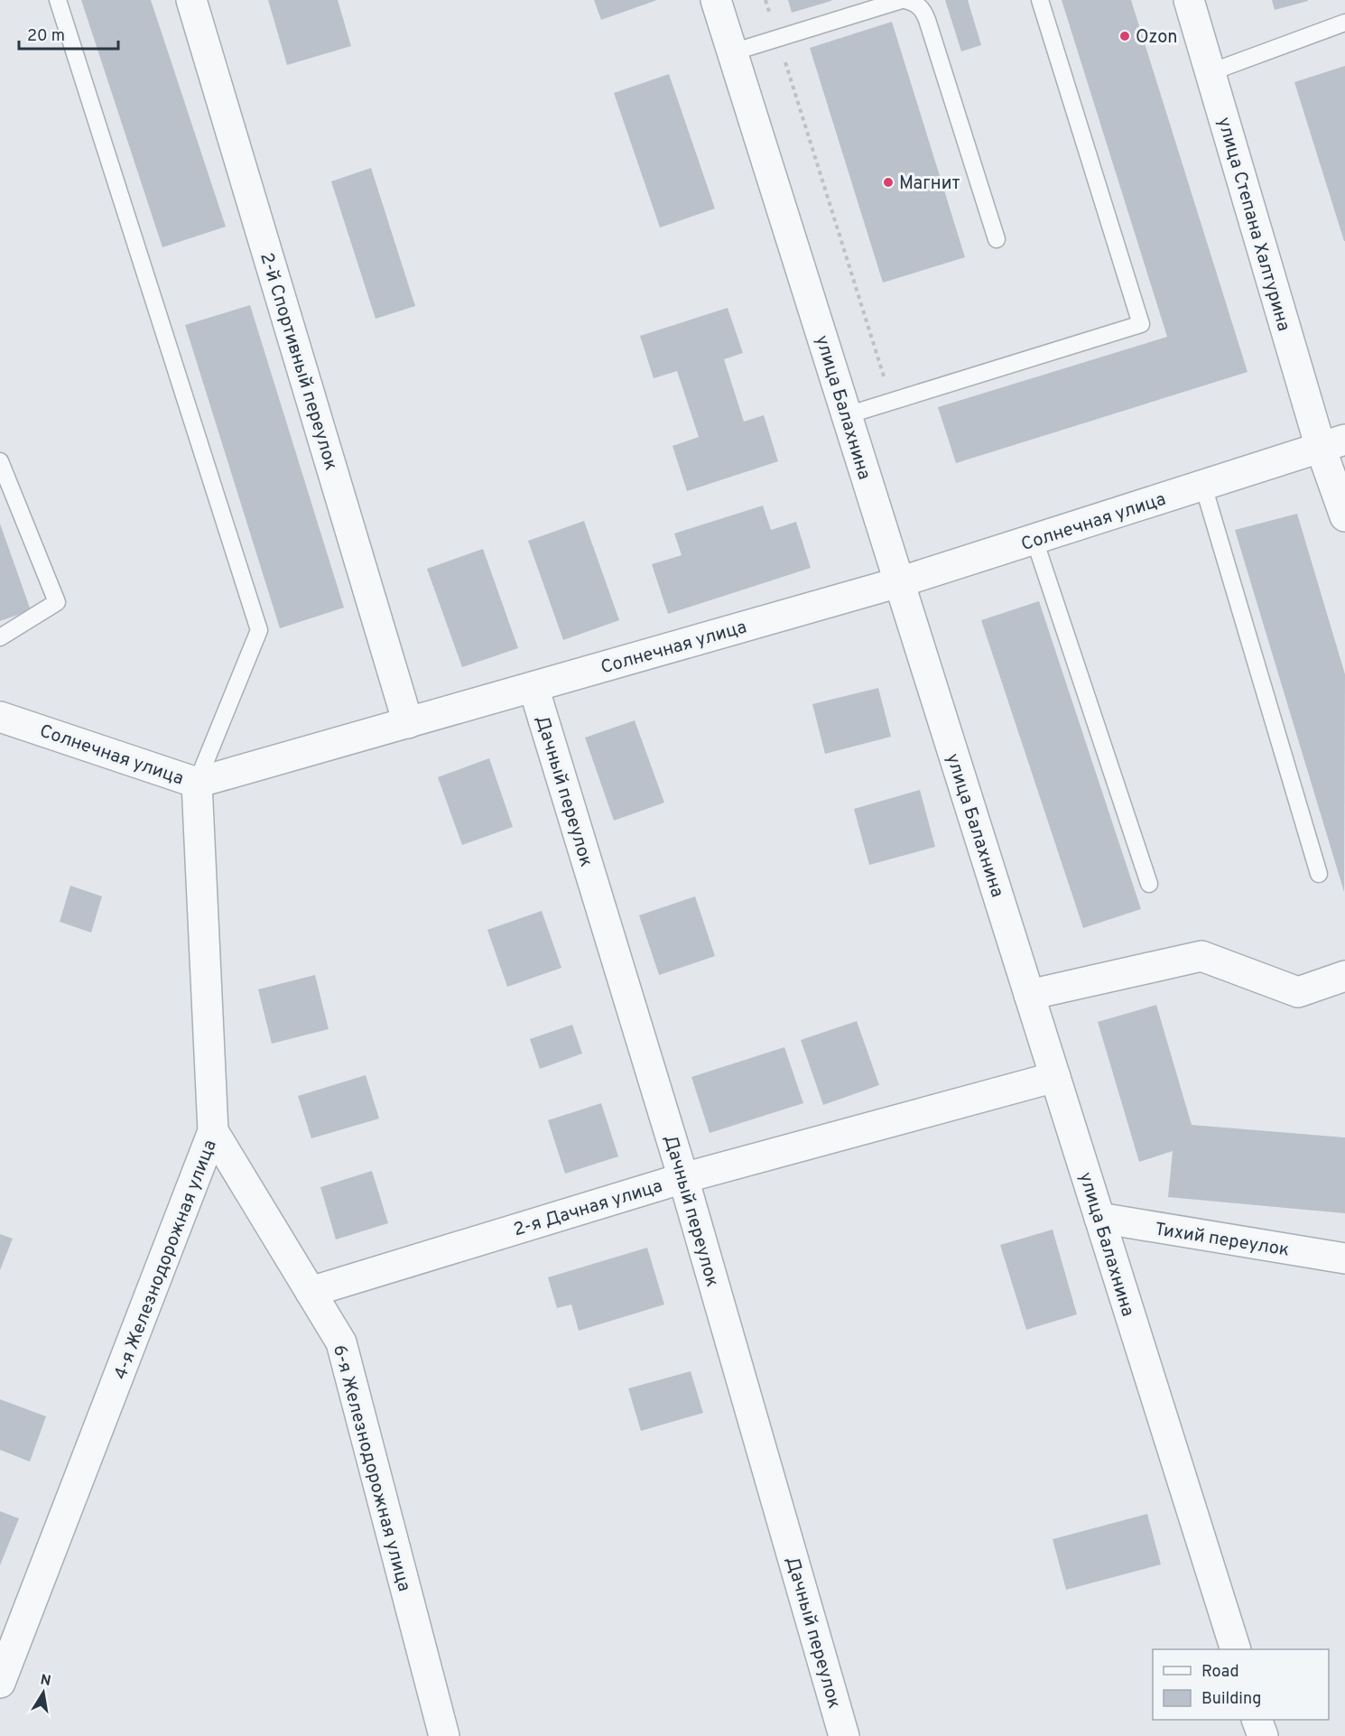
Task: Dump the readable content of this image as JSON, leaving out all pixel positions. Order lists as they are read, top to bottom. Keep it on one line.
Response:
{"streets":{"street":["улица Степана Халтурина","2-й Спортивный переулок","улица Балахнина","Солнечная улица","Дачный переулок","2-я Дачная улица","Тихий переулок","4-я Железнодорожная улица","6-я Железнодорожная улица"]},"crossings":[["улица Степана Халтурина","Солнечная улица"],["2-й Спортивный переулок","Солнечная улица"],["улица Балахнина","Солнечная улица"],["улица Балахнина","2-я Дачная улица"],["улица Балахнина","Тихий переулок"],["Солнечная улица","Дачный переулок"],["Солнечная улица","4-я Железнодорожная улица"],["Дачный переулок","2-я Дачная улица"],["2-я Дачная улица","6-я Железнодорожная улица"],["4-я Железнодорожная улица","6-я Железнодорожная улица"]],"places":["Ozon","Магнит"],"legend":["Road","Building"],"scale_bar":"20 m","north":"top"}
